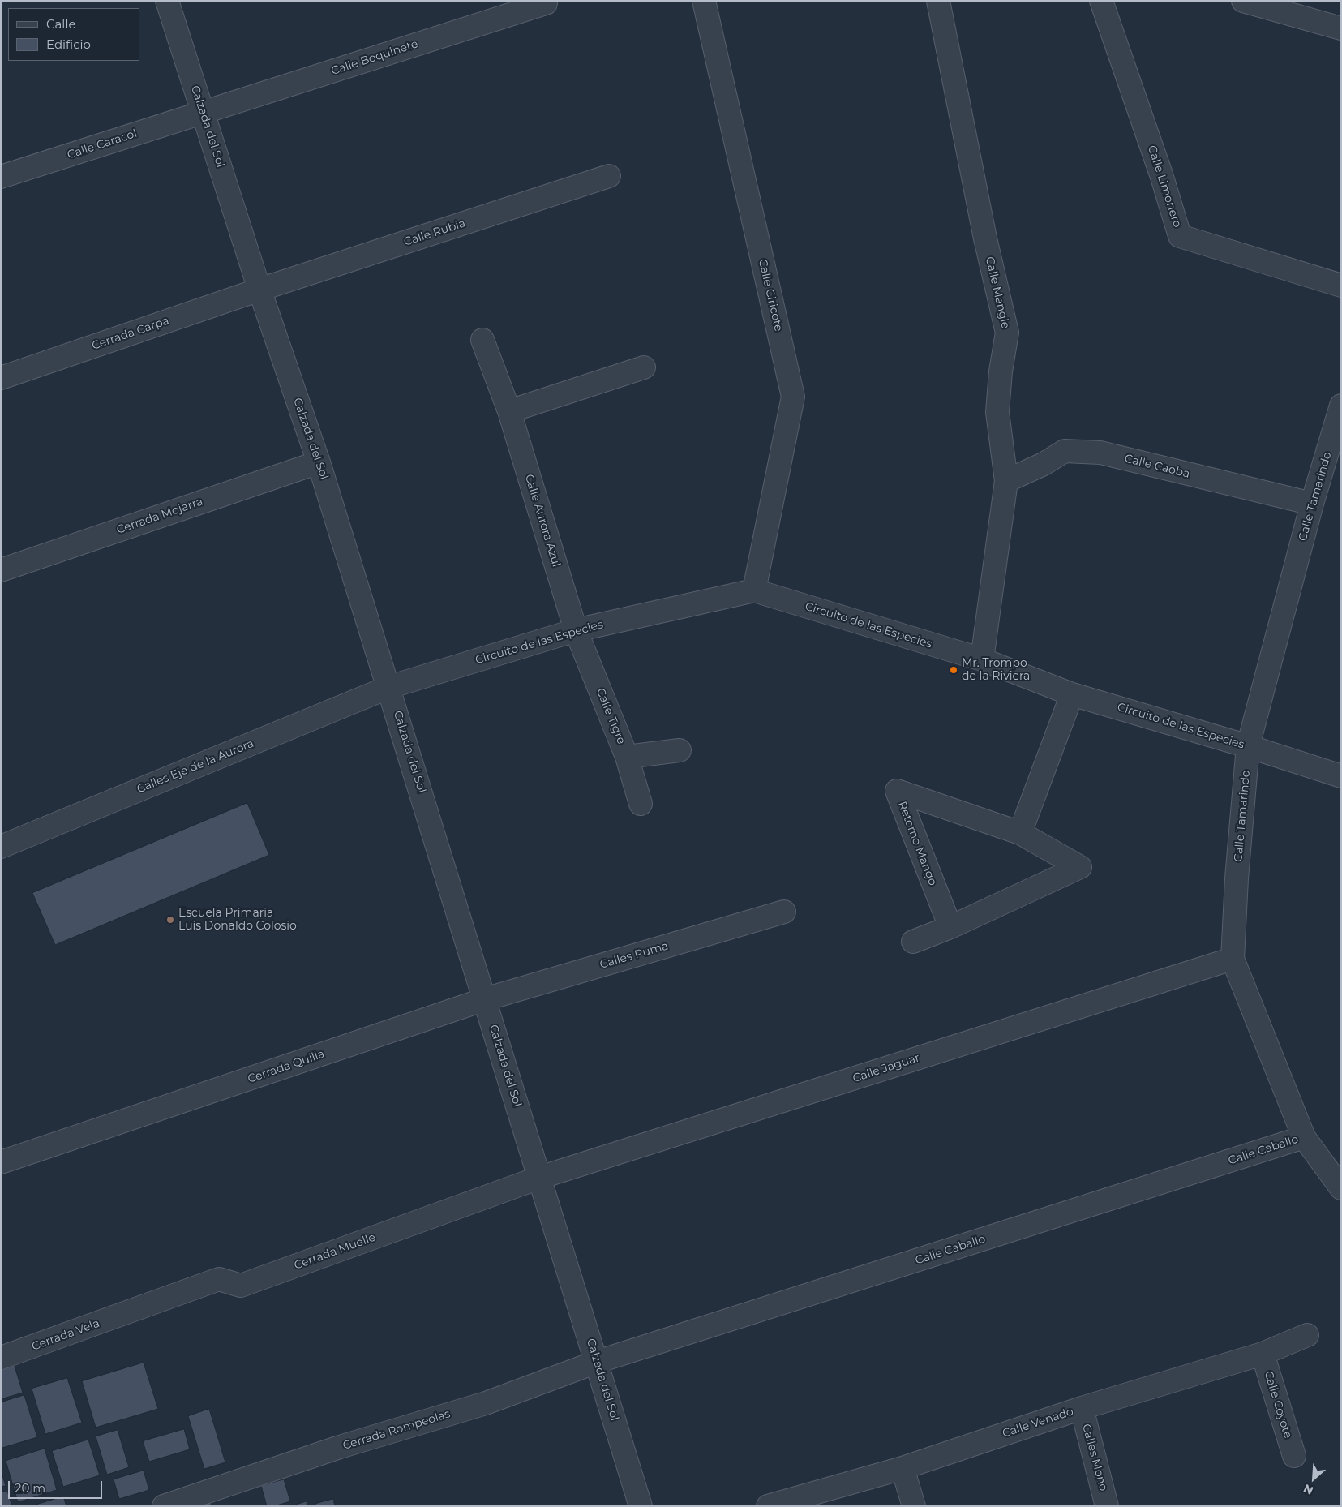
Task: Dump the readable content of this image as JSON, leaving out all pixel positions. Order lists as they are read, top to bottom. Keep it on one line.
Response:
{"streets":{"street":["Calle Boquinete","Calzada del Sol","Calle Caracol","Calle Limonero","Calle Rubia","Calle Mangle","Calle Ciricote","Cerrada Carpa","Calle Caoba","Calle Tamarindo","Cerrada Mojarra","Calle Aurora Azul","Circuito de las Especies","Calle Tigre","Calles Eje de la Aurora","Retorno Mango","Calles Puma","Cerrada Quilla","Calle Jaguar","Calle Caballo","Cerrada Muelle","Cerrada Vela","Calle Coyote","Calle Venado","Cerrada Rompeolas","Calles Mono"]},"crossings":[["Calle Boquinete","Calzada del Sol"],["Calle Boquinete","Calle Caracol"],["Calzada del Sol","Calle Caracol"],["Calzada del Sol","Calle Rubia"],["Calzada del Sol","Cerrada Carpa"],["Calzada del Sol","Cerrada Mojarra"],["Calzada del Sol","Circuito de las Especies"],["Calzada del Sol","Calles Eje de la Aurora"],["Calzada del Sol","Calles Puma"],["Calzada del Sol","Cerrada Quilla"],["Calzada del Sol","Calle Jaguar"],["Calzada del Sol","Calle Caballo"],["Calzada del Sol","Cerrada Muelle"],["Calzada del Sol","Cerrada Rompeolas"],["Calle Rubia","Cerrada Carpa"],["Calle Mangle","Calle Caoba"],["Calle Mangle","Circuito de las Especies"],["Calle Ciricote","Circuito de las Especies"],["Calle Caoba","Calle Tamarindo"],["Calle Tamarindo","Circuito de las Especies"],["Calle Tamarindo","Calle Jaguar"],["Calle Tamarindo","Calle Caballo"],["Calle Aurora Azul","Circuito de las Especies"],["Calle Aurora Azul","Calle Tigre"],["Circuito de las Especies","Calle Tigre"],["Circuito de las Especies","Calles Eje de la Aurora"],["Calles Puma","Cerrada Quilla"],["Calle Jaguar","Cerrada Muelle"],["Calle Caballo","Cerrada Rompeolas"],["Cerrada Muelle","Cerrada Vela"],["Calle Coyote","Calle Venado"],["Calle Venado","Calles Mono"]],"places":["Mr. Trompo de la Riviera","Escuela Primaria Luis Donaldo Colosio"],"legend":["Calle","Edificio"],"scale_bar":"20 m","north":"bottom left"}
